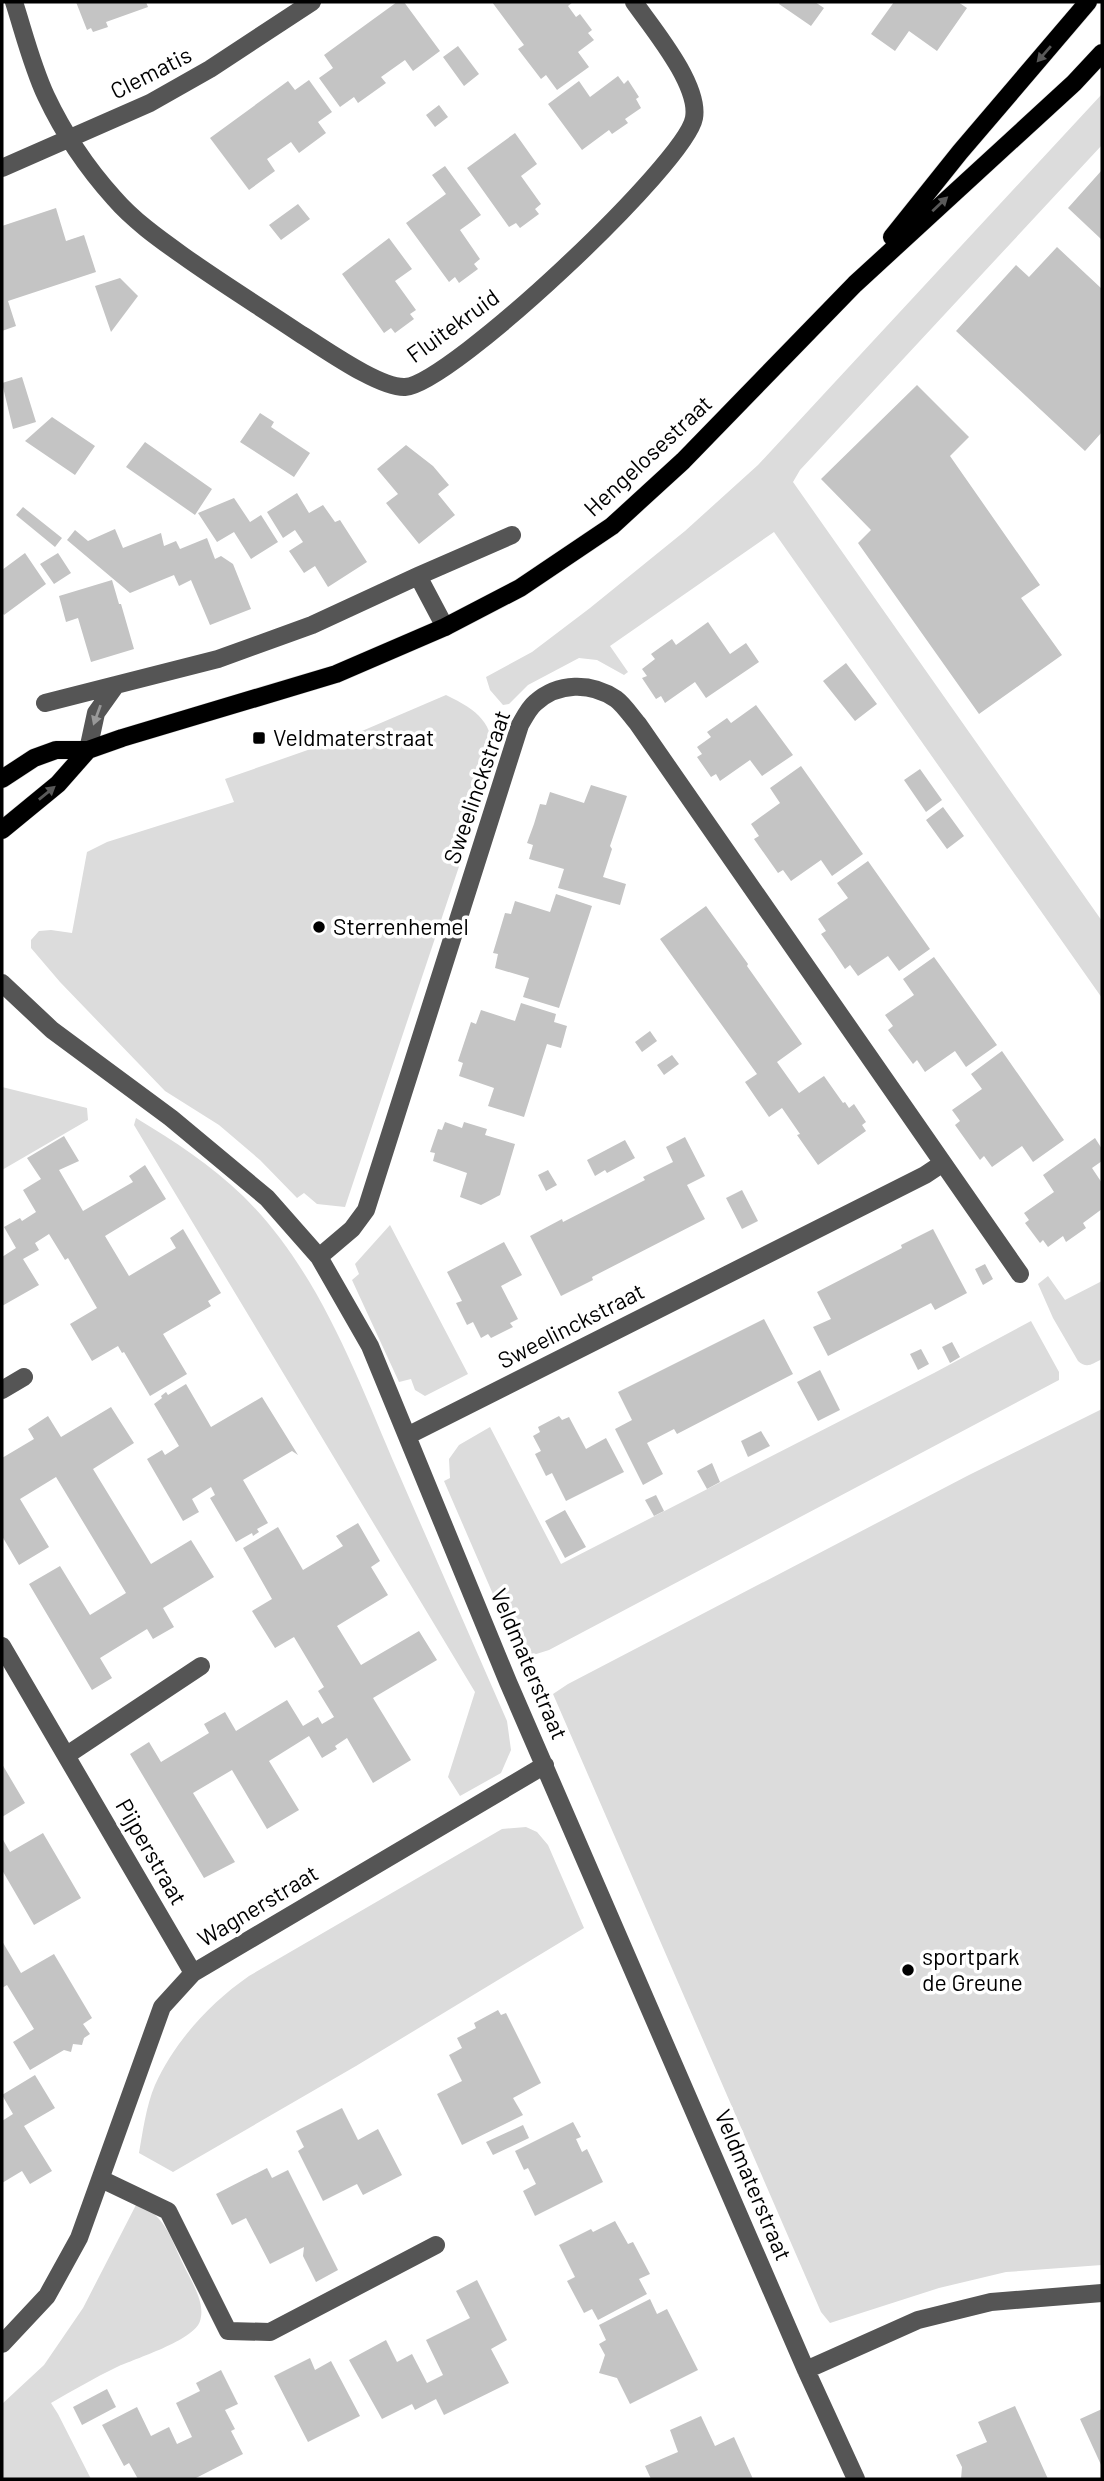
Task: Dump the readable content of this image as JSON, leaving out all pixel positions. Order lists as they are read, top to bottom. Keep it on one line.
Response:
{"streets":{"main road":["Hengelosestraat"],"street":["Clematis","Fluitekruid","Sweelinckstraat","Veldmaterstraat","Pijperstraat","Wagnerstraat"]},"crossings":[["Clematis","Fluitekruid"],["Sweelinckstraat","Veldmaterstraat"],["Veldmaterstraat","Wagnerstraat"],["Pijperstraat","Wagnerstraat"]],"places":{"transit":["Veldmaterstraat"],"other":["Sterrenhemel","sportpark de Greune"]}}
